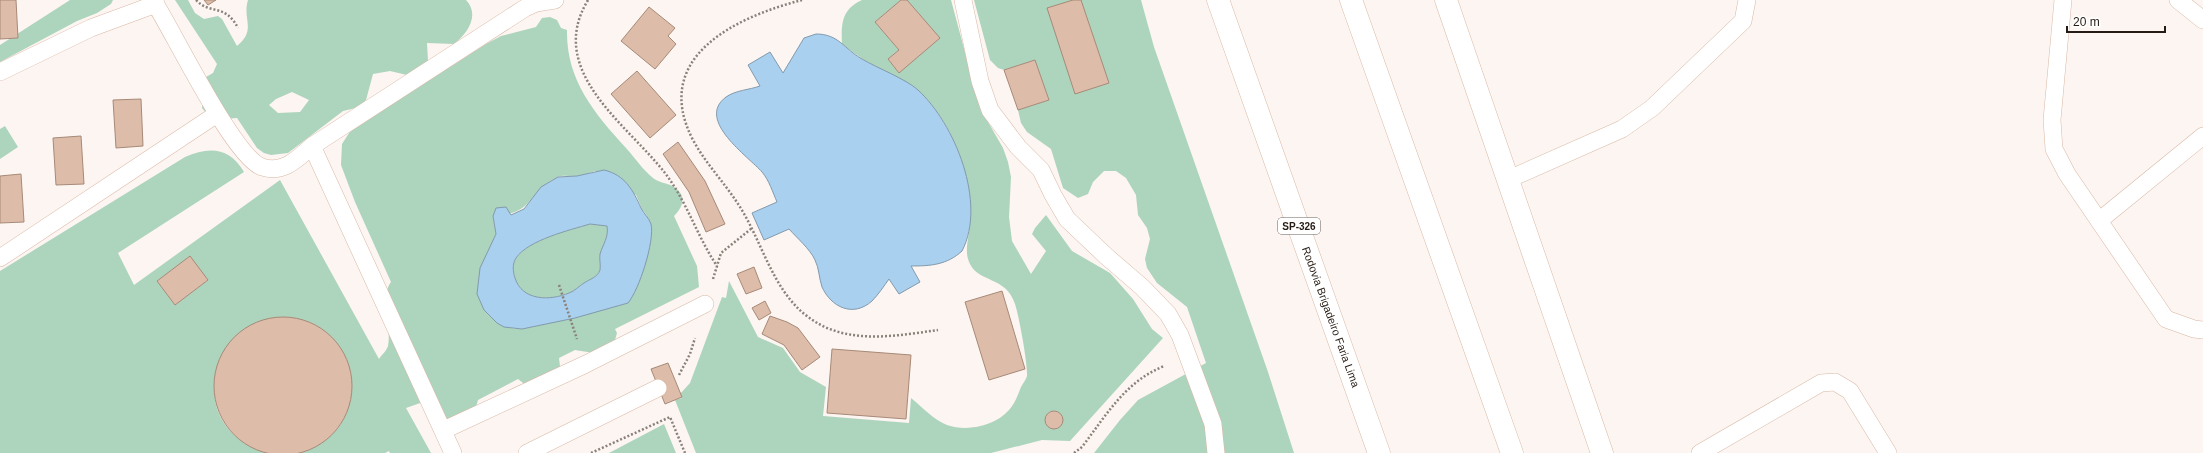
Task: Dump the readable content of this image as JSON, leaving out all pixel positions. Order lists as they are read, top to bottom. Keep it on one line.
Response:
{"streets":{"main road":["SP-326","Rodovia Brigadeiro Faria Lima"]},"scale_bar":"20 m"}
